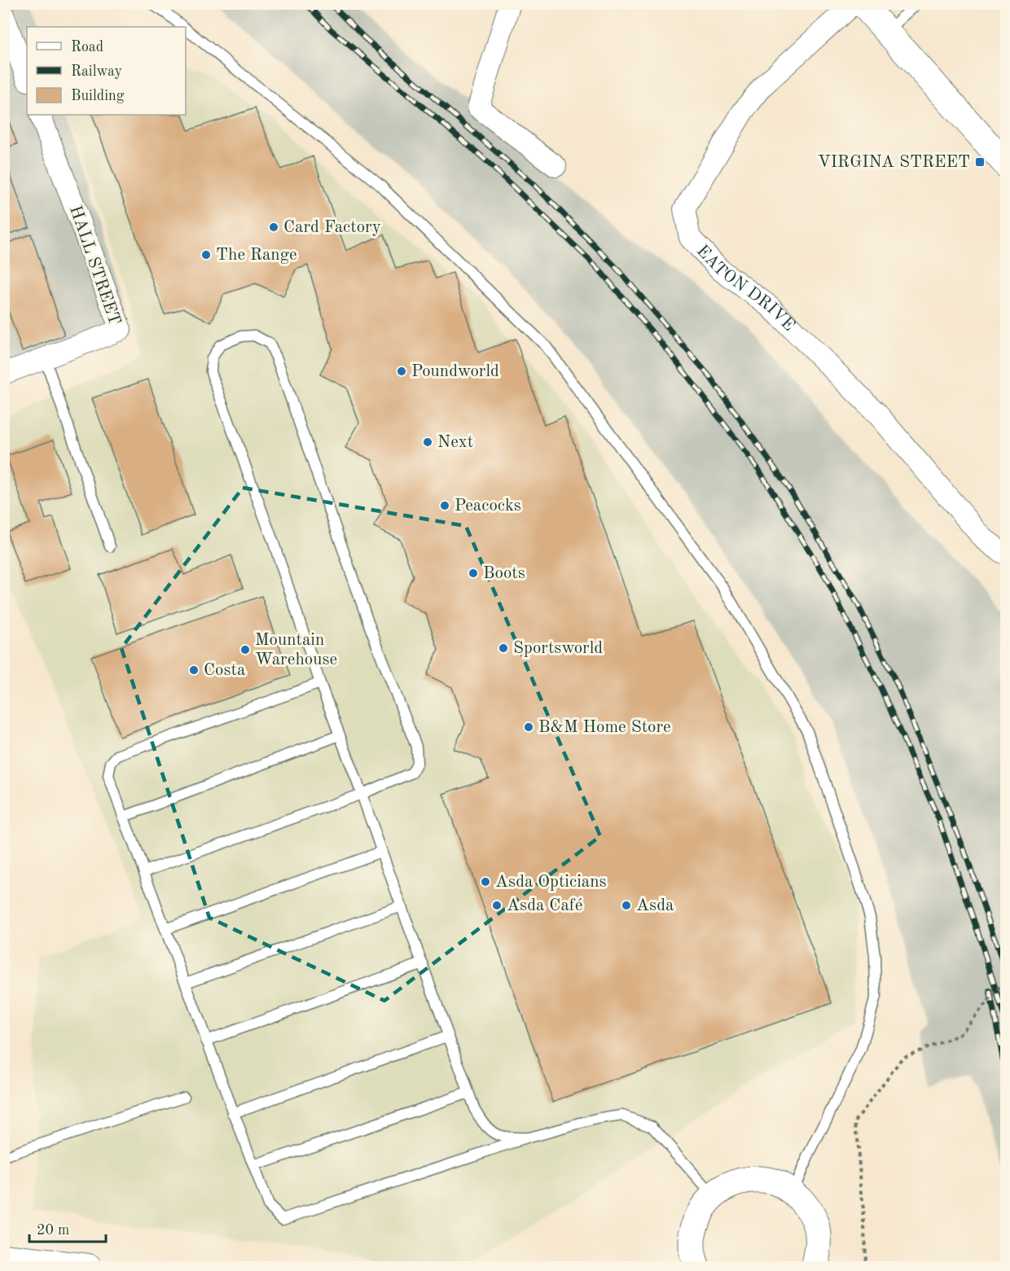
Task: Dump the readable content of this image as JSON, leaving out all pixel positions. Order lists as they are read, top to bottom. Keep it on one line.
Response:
{"streets":{"street":["HALL STREET","EATON DRIVE"]},"places":{"transit":["VIRGINA STREET"],"other":["Card Factory","The Range","Poundworld","Next","Peacocks","Boots","Sportsworld","Mountain Warehouse","Costa","B&M Home Store","Asda Opticians","Asda Café","Asda"]},"legend":["Road","Railway","Building"],"scale_bar":"20 m"}
